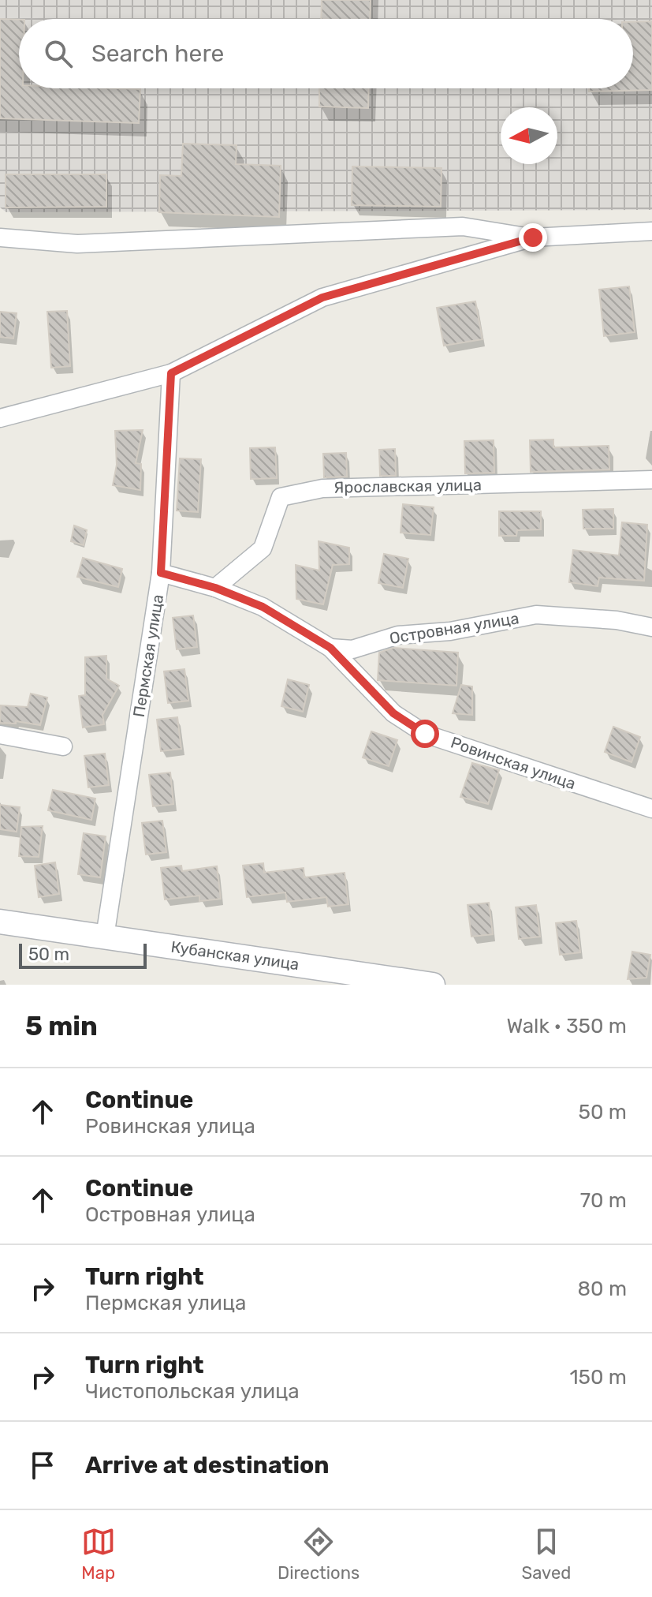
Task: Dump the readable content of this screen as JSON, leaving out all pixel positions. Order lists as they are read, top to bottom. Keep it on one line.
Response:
{"streets":{"street":["Ярославская улица","Островная улица","Пермская улица","Ровинская улица","Кубанская улица"]},"crossings":[["Островная улица","Ровинская улица"],["Пермская улица","Кубанская улица"]],"scale_bar":"50 m","north":"left","page":{"search":"Search here","scale":"50 m","heading":["5 min","Walk · 350 m"],"list":[["Continue","Ровинская улица","50 m"],["Continue","Островная улица","70 m"],["Turn right","Пермская улица","80 m"],["Turn right","Чистопольская улица","150 m"],"Arrive at destination"],"nav":["Map","Directions","Saved"]}}
